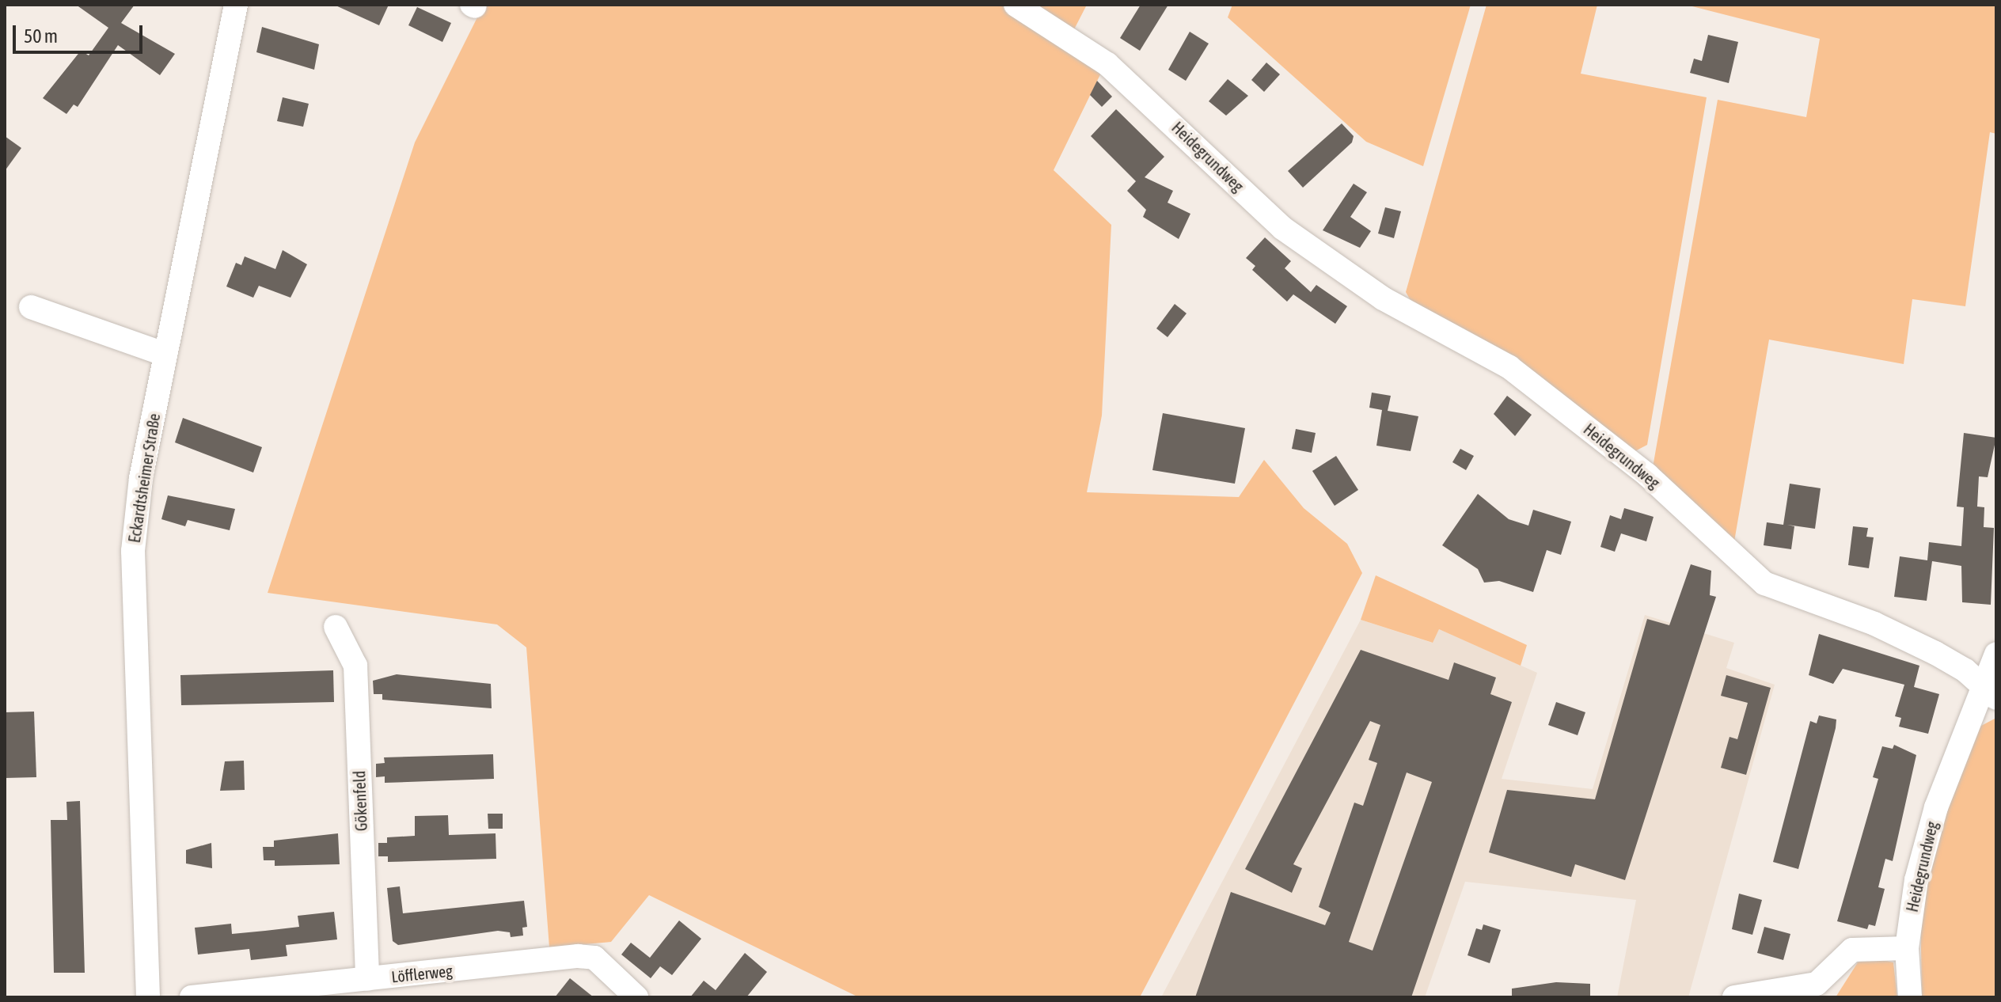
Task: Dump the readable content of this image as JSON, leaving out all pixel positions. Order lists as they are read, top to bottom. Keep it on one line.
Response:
{"streets":{"street":["Heidegrundweg","Eckardtsheimer Straße","Gökenfeld","Löfflerweg"]},"crossings":[["Gökenfeld","Löfflerweg"]],"scale_bar":"50 m"}
